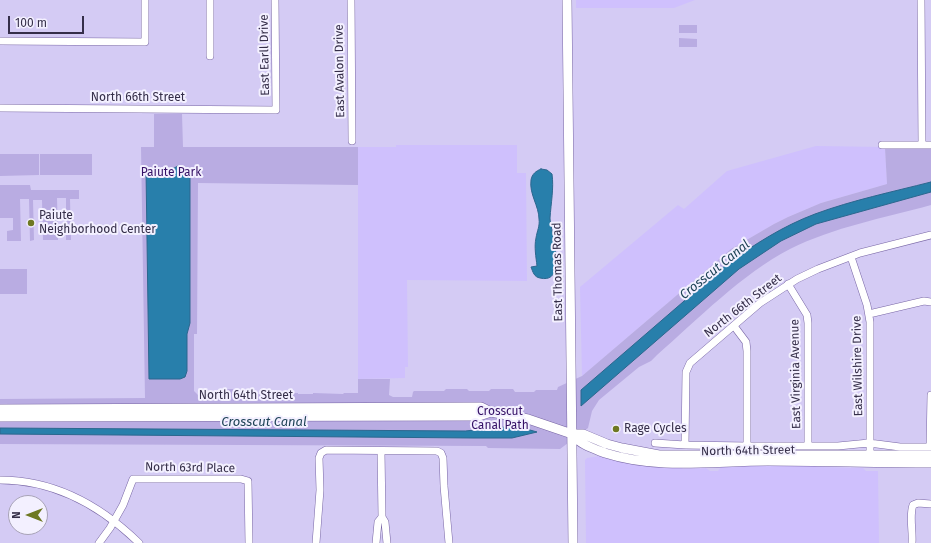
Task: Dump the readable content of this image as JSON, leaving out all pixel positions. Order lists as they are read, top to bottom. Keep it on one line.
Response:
{"streets":{"main road":["East Thomas Road","North 64th Street"],"street":["East Earll Drive","East Avalon Drive","North 66th Street","East Wilshire Drive","East Virginia Avenue","North 63rd Place"]},"crossings":[["East Earll Drive","North 66th Street"],["North 66th Street","East Wilshire Drive"],["North 66th Street","East Virginia Avenue"],["North 66th Street","North 64th Street"],["East Thomas Road","North 64th Street"],["East Wilshire Drive","North 64th Street"],["East Virginia Avenue","North 64th Street"]],"water":["Crosscut Canal"],"parks":["Paiute Park","Crosscut Canal Path"],"places":["Paiute Neighborhood Center","Rage Cycles"],"scale_bar":"100 m","north":"left"}
